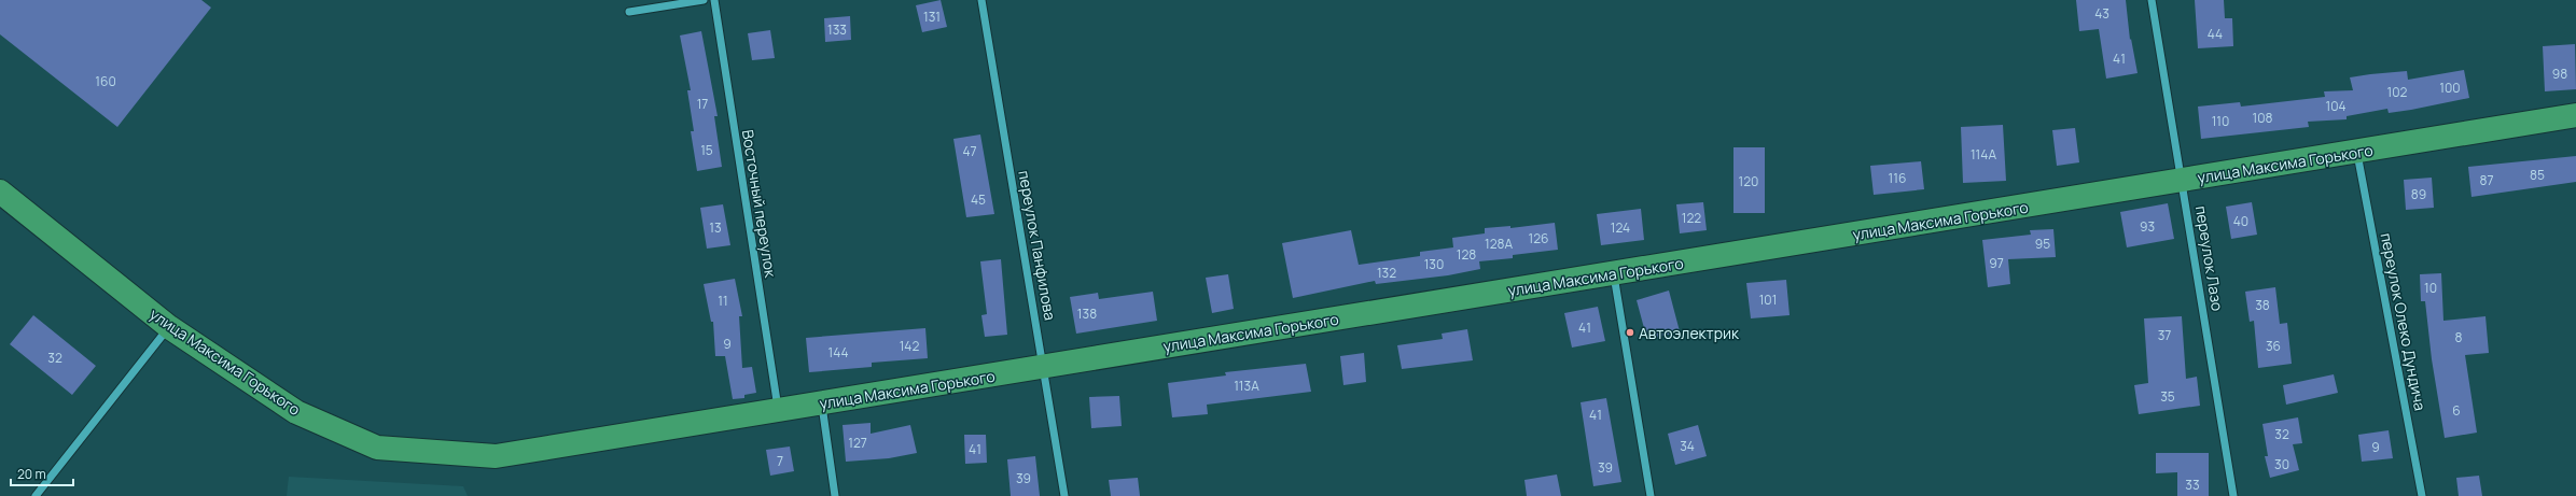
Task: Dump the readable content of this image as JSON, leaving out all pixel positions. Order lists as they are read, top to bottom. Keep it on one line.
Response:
{"streets":{"main road":["улица Максима Горького"],"street":["Восточный переулок","переулок Панфилова","переулок Лазо","переулок Олеко Дундича"]},"crossings":[["улица Максима Горького","Восточный переулок"],["улица Максима Горького","переулок Панфилова"],["улица Максима Горького","переулок Лазо"],["улица Максима Горького","переулок Олеко Дундича"]],"places":["Автоэлектрик"],"house_numbers":["43","131","133","44","41","98","160","100","102","17","104","108","110","15","47","114А","85","116","87","120","89","45","122","40","93","13","124","126","128А","95","128","97","130","132","10","101","11","38","138","41","37","8","9","142","36","144","32","113А","35","6","41","32","127","34","9","41","7","30","39","39","33"],"scale_bar":"20 m"}
